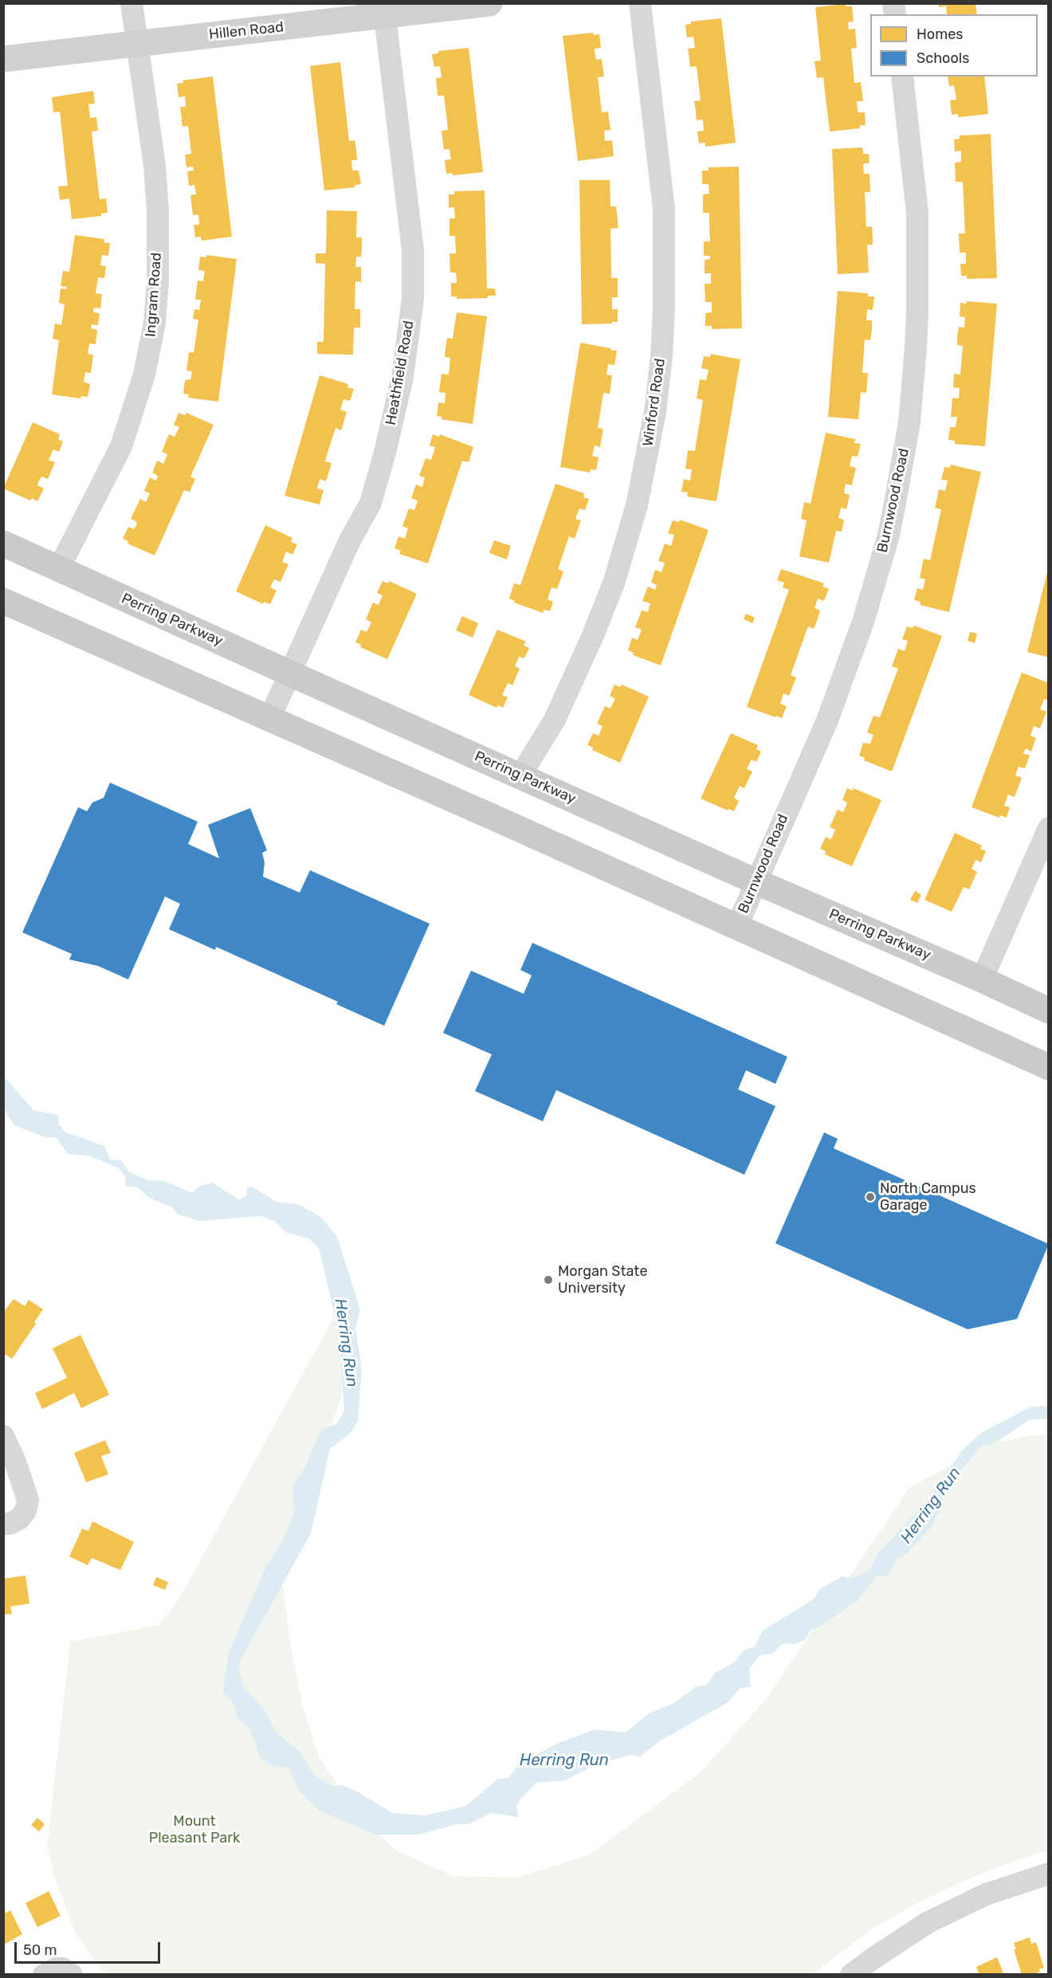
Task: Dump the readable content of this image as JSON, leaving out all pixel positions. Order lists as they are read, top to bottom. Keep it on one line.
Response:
{"streets":{"main road":["Perring Parkway"],"street":["Hillen Road","Ingram Road","Heathfield Road","Winford Road","Burnwood Road"]},"crossings":[["Hillen Road","Ingram Road"],["Hillen Road","Heathfield Road"],["Ingram Road","Perring Parkway"],["Heathfield Road","Perring Parkway"],["Winford Road","Perring Parkway"],["Burnwood Road","Perring Parkway"]],"water":["Herring Run"],"parks":["Mount Pleasant Park"],"places":["North Campus Garage","Morgan State University"],"legend":["Homes","Schools"],"scale_bar":"50 m"}
